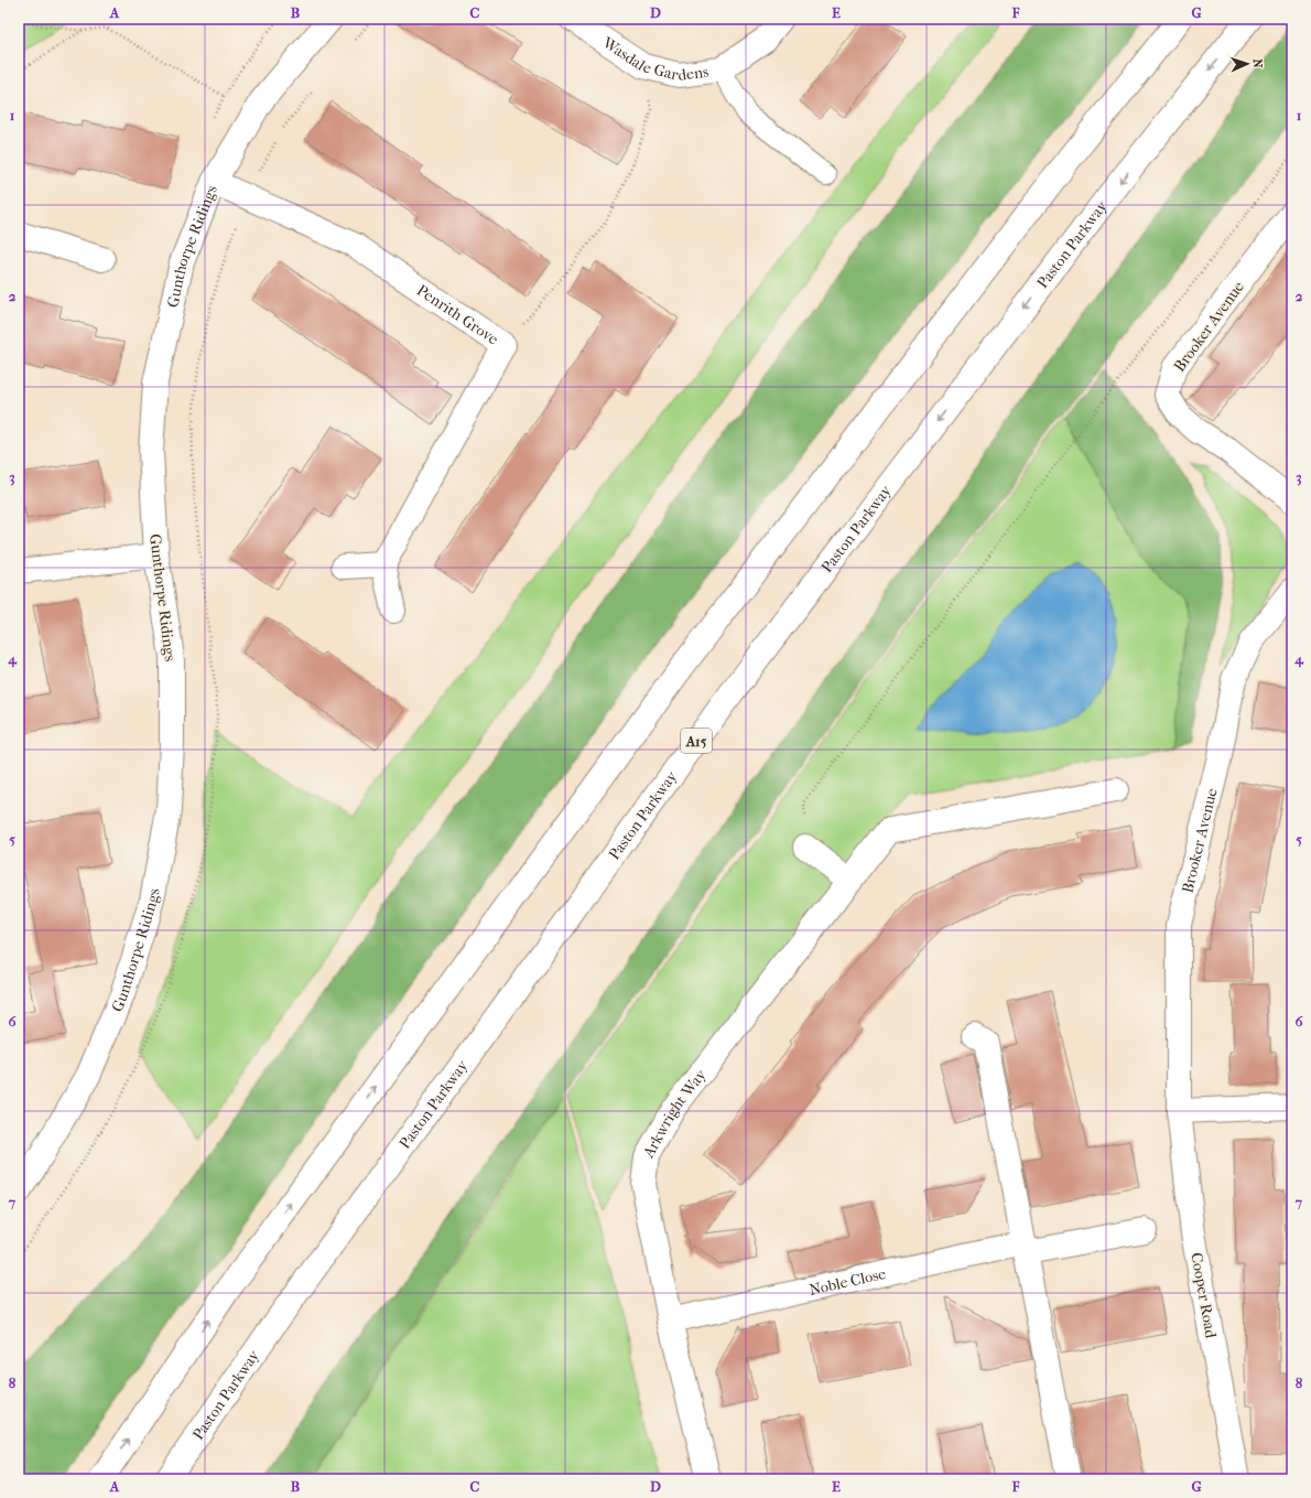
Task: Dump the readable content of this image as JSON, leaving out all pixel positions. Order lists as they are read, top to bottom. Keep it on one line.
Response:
{"streets":{"main road":["Wasdale Gardens","Paston Parkway","Gunthorpe Ridings","Penrith Grove","Brooker Avenue","A15","Arkwright Way","Noble Close","Cooper Road"]},"crossings":[["Gunthorpe Ridings","Penrith Grove"],["Brooker Avenue","Cooper Road"],["Arkwright Way","Noble Close"]],"north":"right","grid":{"columns":["A","B","C","D","E","F","G"],"rows":["1","2","3","4","5","6","7","8"]}}
